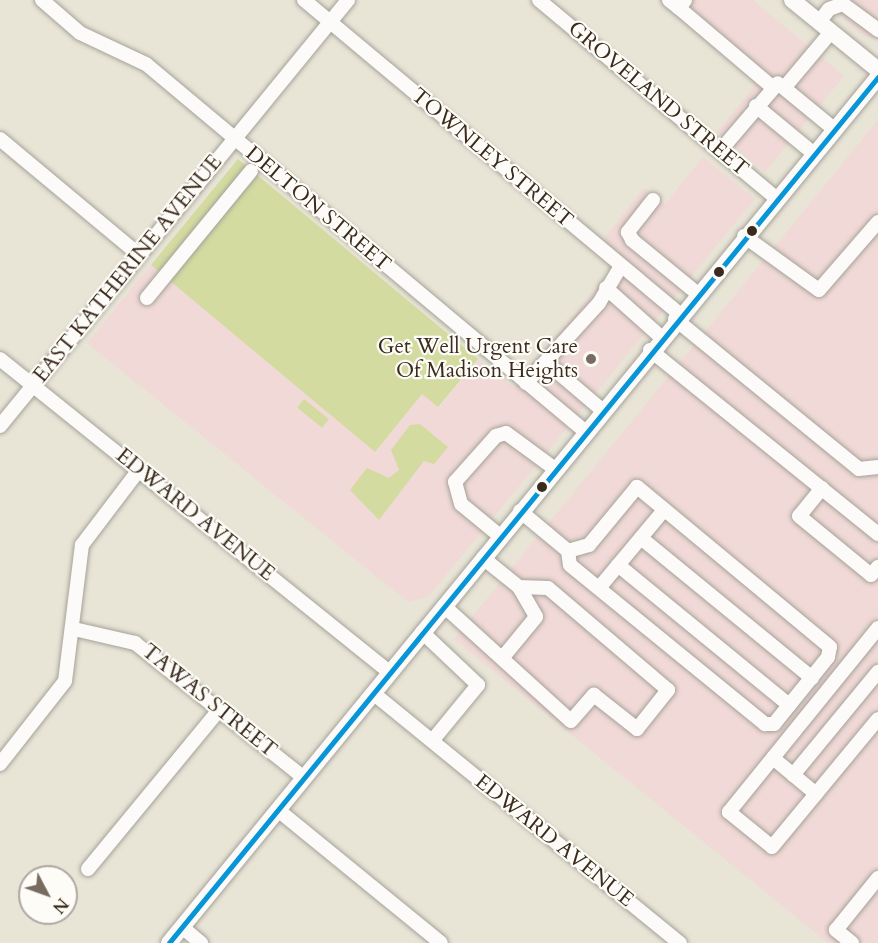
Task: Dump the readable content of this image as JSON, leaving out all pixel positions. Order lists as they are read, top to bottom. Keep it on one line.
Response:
{"streets":{"street":["GROVELAND STREET","TOWNLEY STREET","DELTON STREET","EAST KATHERINE AVENUE","EDWARD AVENUE","TAWAS STREET"]},"crossings":[["TOWNLEY STREET","EAST KATHERINE AVENUE"],["DELTON STREET","EAST KATHERINE AVENUE"],["EAST KATHERINE AVENUE","EDWARD AVENUE"]],"places":["Get Well Urgent Care Of Madison Heights"],"north":"bottom right"}
